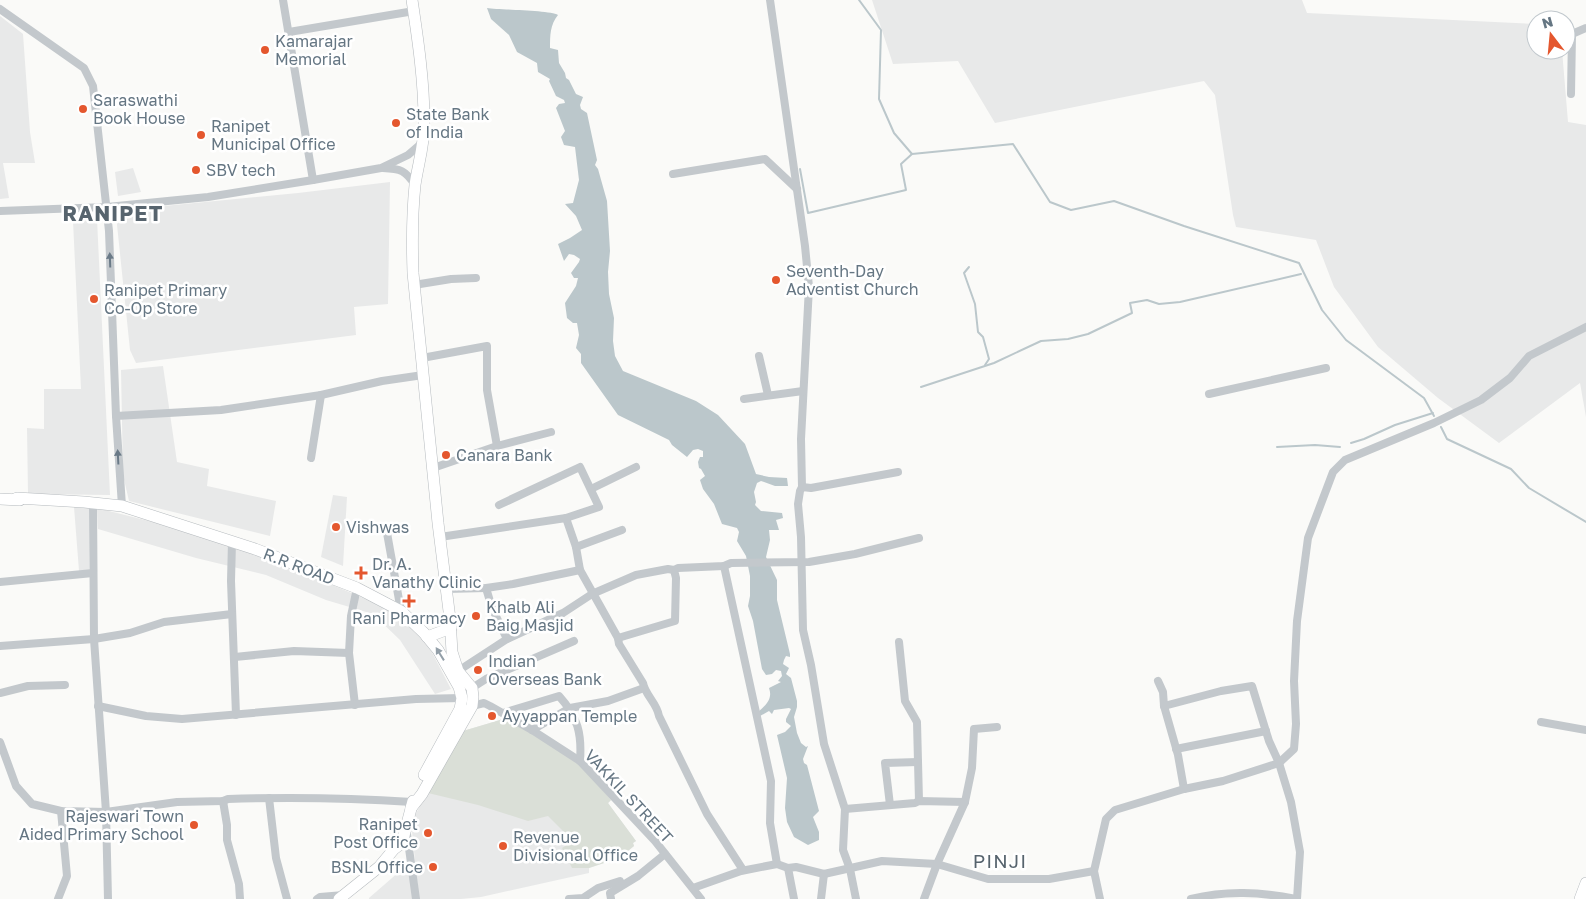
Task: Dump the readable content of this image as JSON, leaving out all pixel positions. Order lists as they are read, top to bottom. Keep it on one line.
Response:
{"streets":{"main road":["R.R ROAD"],"street":["VAKKIL STREET"]},"districts":["RANIPET","PINJI"],"places":{"other":["Kamarajar Memorial","Saraswathi Book House","State Bank of India","Ranipet Municipal Office","SBV tech","Seventh-Day Adventist Church","Ranipet Primary Co-Op Store","Canara Bank","Vishwas","Khalb Ali Baig Masjid","Indian Overseas Bank","Ayyappan Temple","Rajeswari Town Aided Primary School","Ranipet Post Office","Revenue Divisional Office","BSNL Office"],"health":["Dr. A. Vanathy Clinic","Rani Pharmacy"]},"north":"top"}
